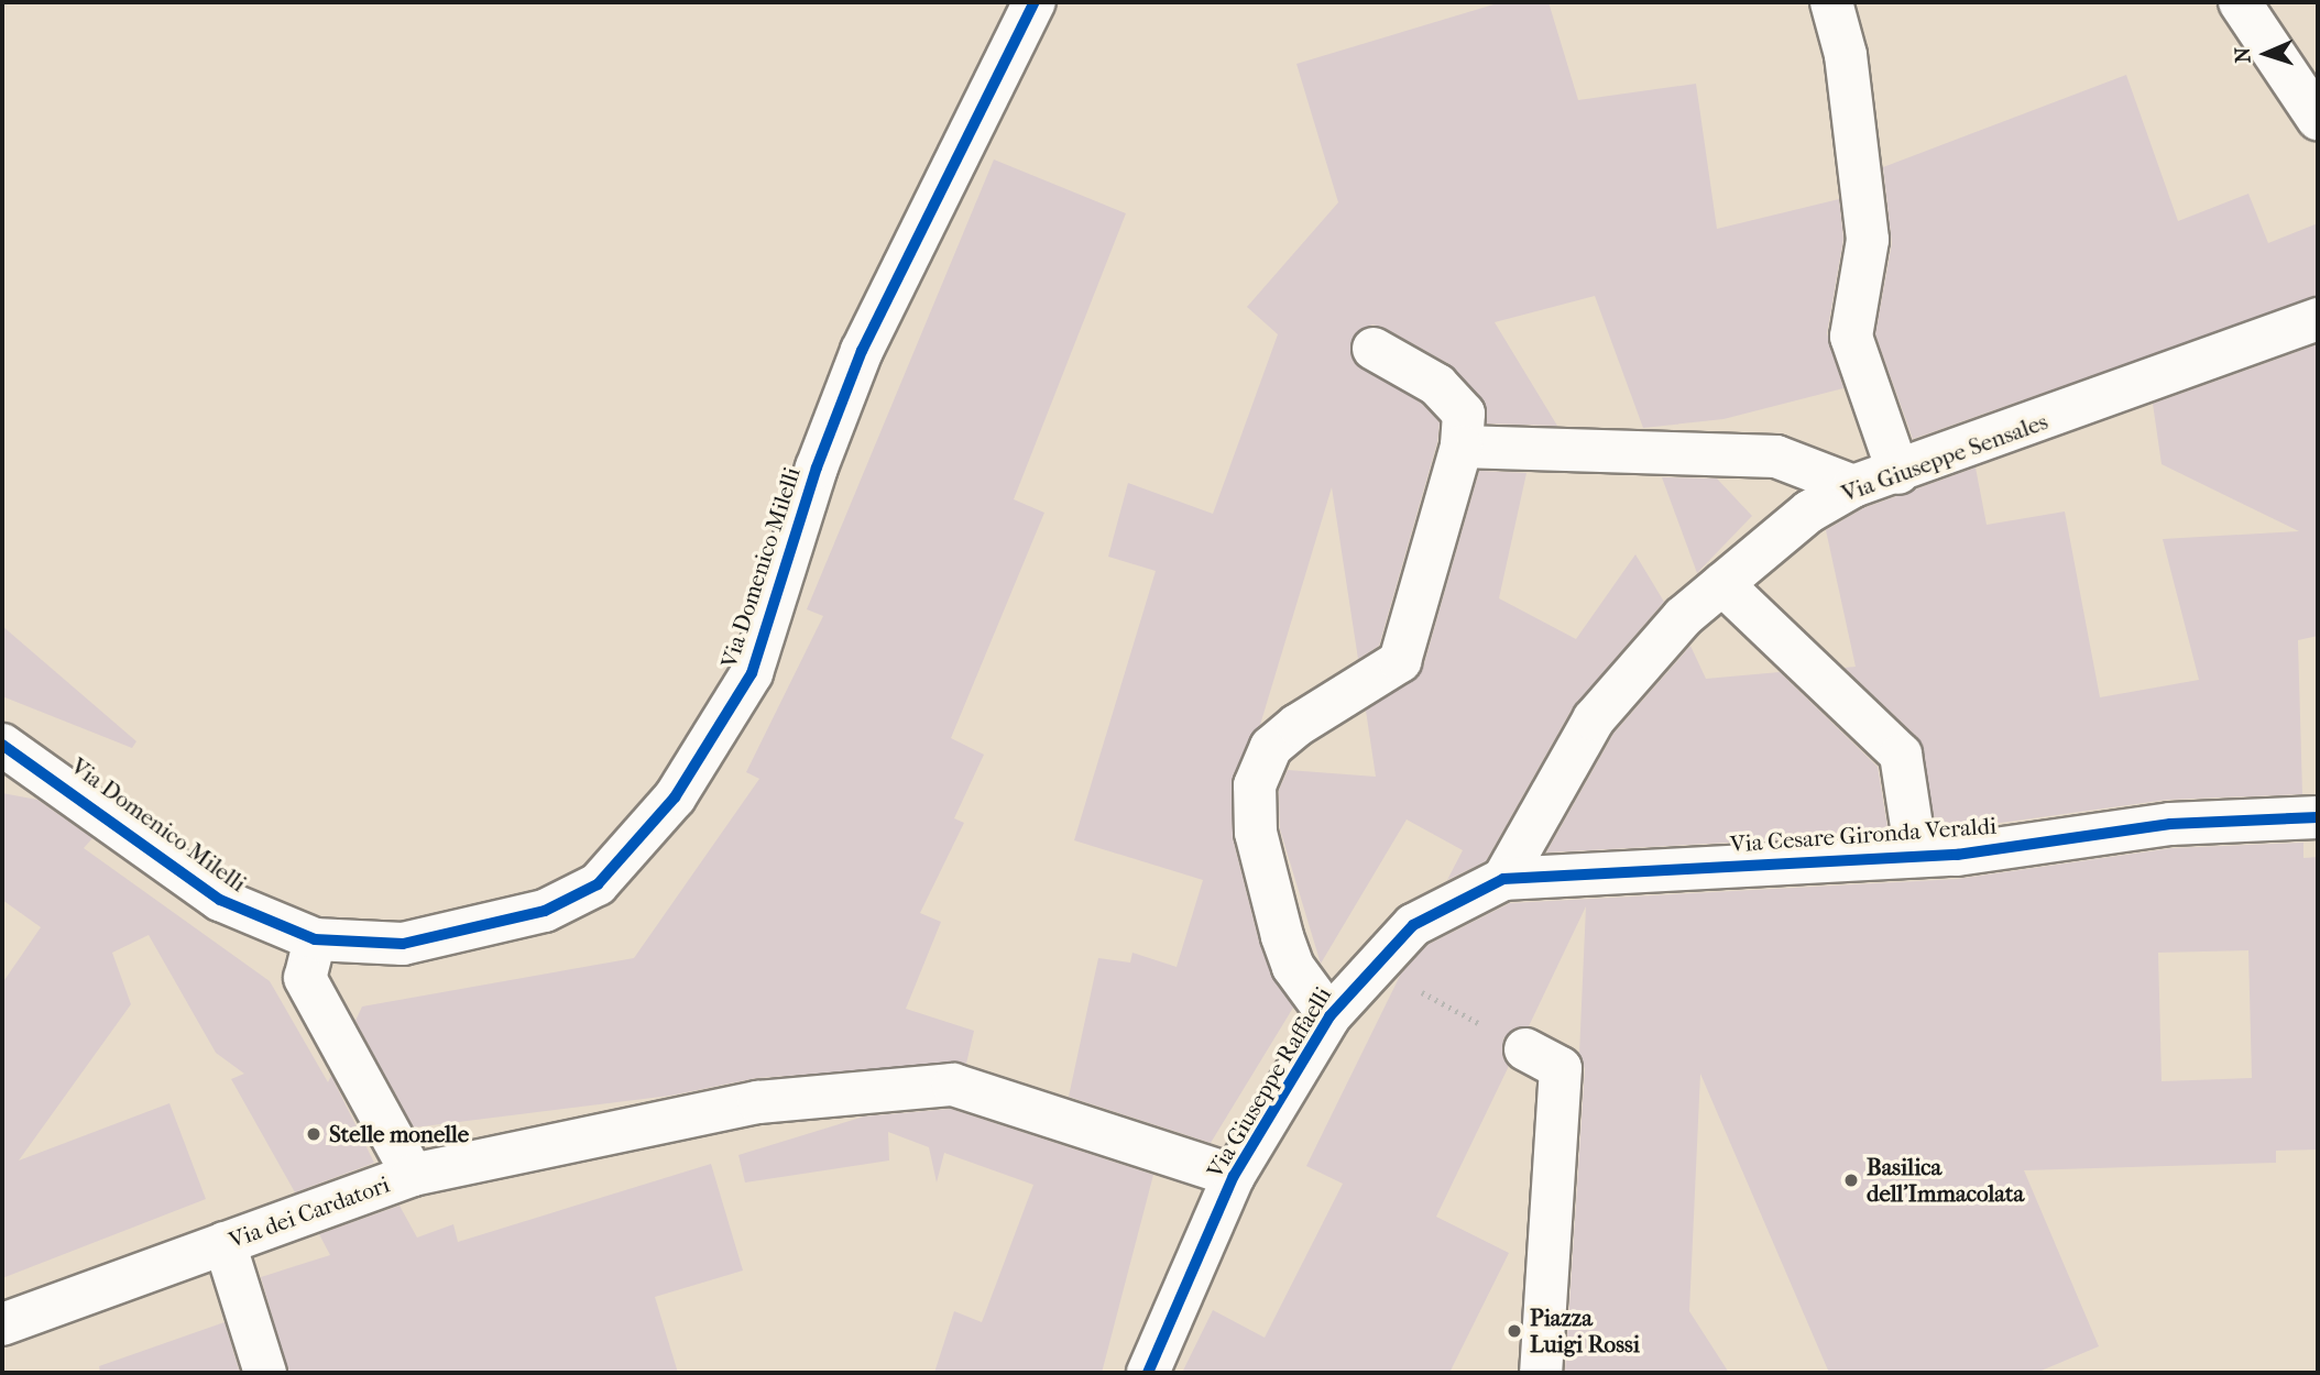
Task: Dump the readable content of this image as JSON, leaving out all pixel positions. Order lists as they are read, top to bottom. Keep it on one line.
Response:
{"streets":{"street":["Via Giuseppe Sensales","Via Domenico Milelli","Via Cesare Gironda Veraldi","Via Giuseppe Raffaelli","Via dei Cardatori"]},"crossings":[["Via Giuseppe Sensales","Via Cesare Gironda Veraldi"],["Via Giuseppe Sensales","Via Giuseppe Raffaelli"],["Via Domenico Milelli","Via dei Cardatori"],["Via Cesare Gironda Veraldi","Via Giuseppe Raffaelli"]],"places":["Stelle monelle","Basilica dell'Immacolata","Piazza Luigi Rossi"],"north":"left"}
